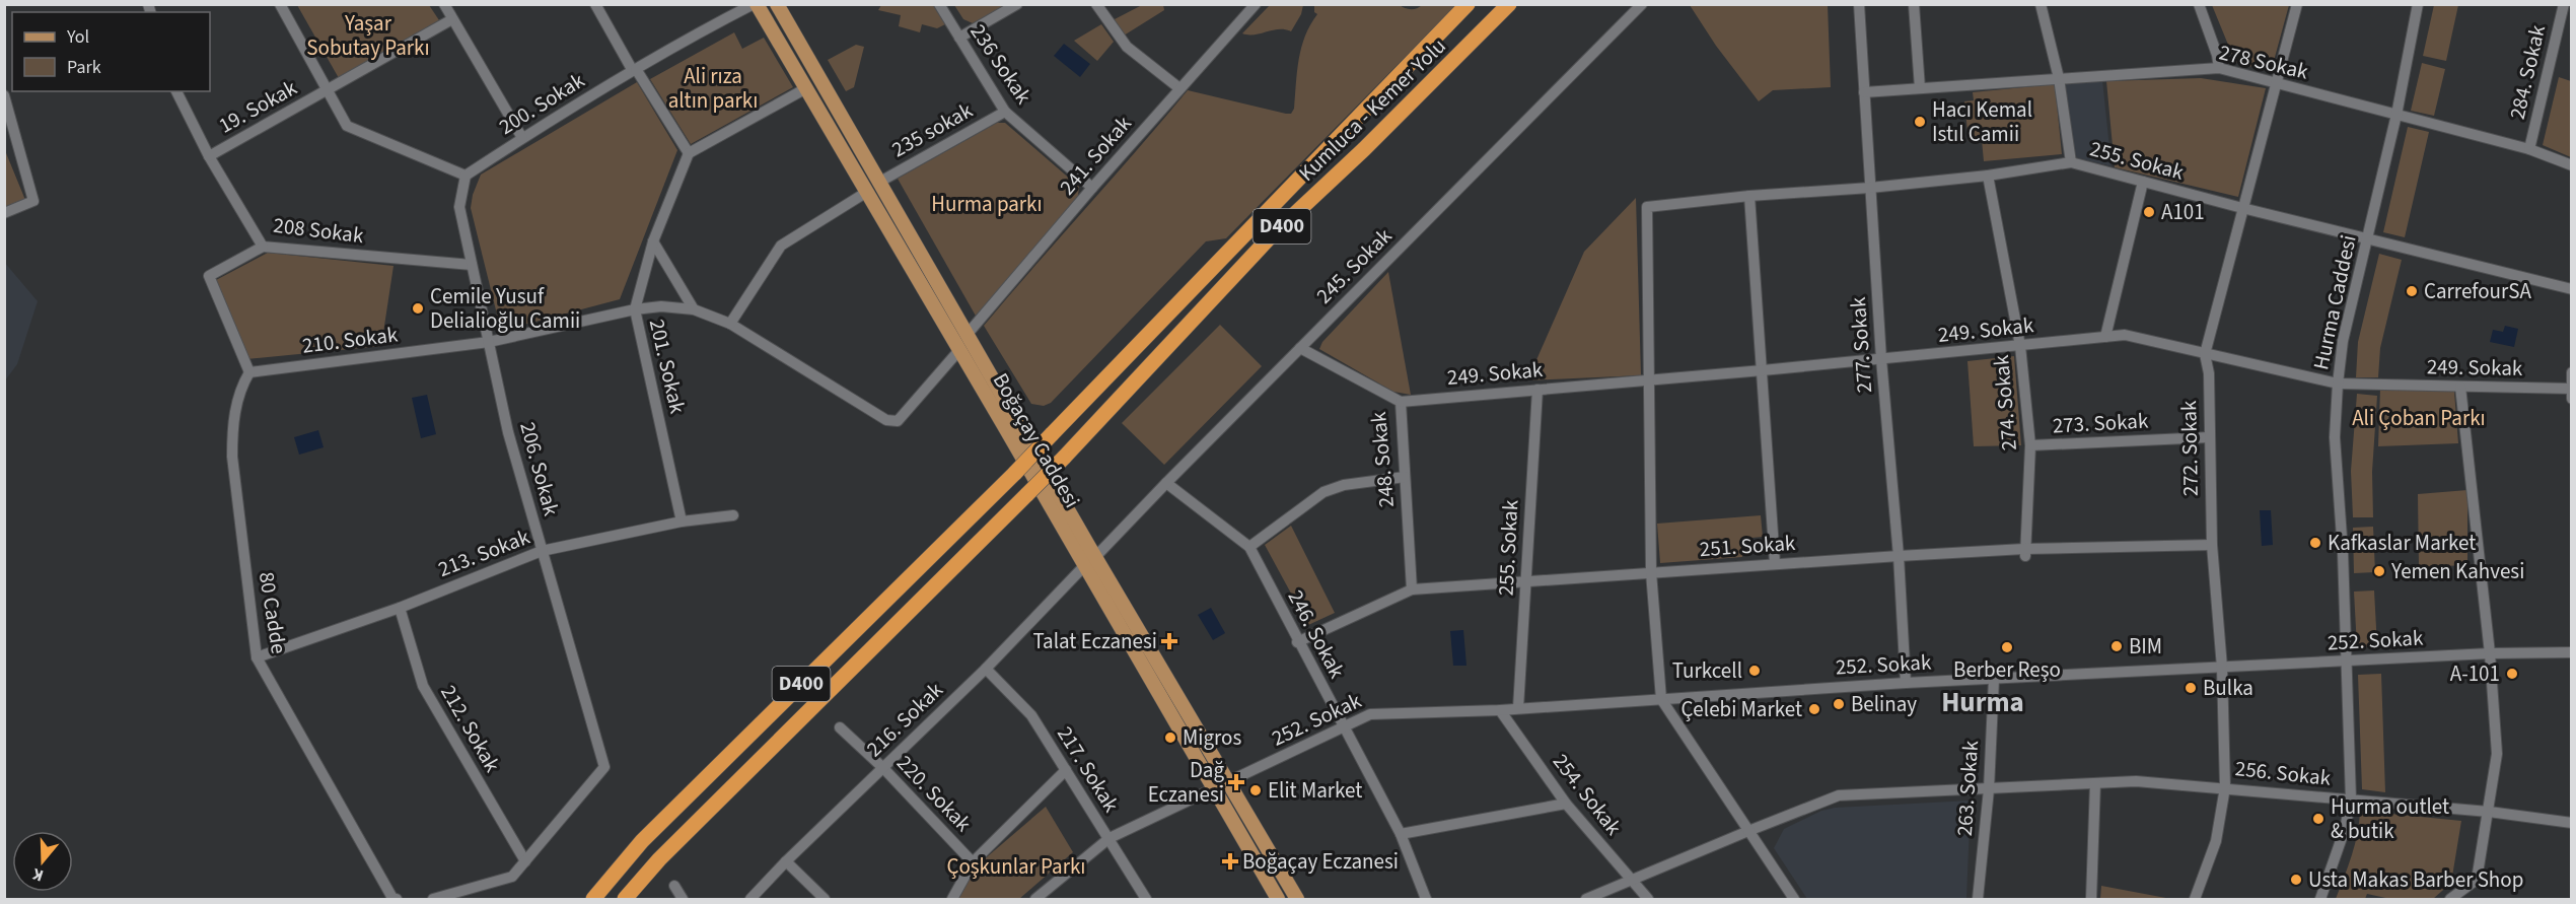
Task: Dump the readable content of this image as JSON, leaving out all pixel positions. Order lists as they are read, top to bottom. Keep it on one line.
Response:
{"streets":{"highway":["Kumluca - Kemer Yolu","D400"],"main road":["Boğaçay Caddesi"],"street":["278 Sokak","236 Sokak","284. Sokak","200. Sokak","19. Sokak","235 sokak","241. Sokak","255. Sokak","208 Sokak","245. Sokak","Hurma Caddesi","249. Sokak","210. Sokak","277. Sokak","201. Sokak","274. Sokak","273. Sokak","272. Sokak","248. Sokak","206. Sokak","251. Sokak","213. Sokak","80 Cadde","246. Sokak","252. Sokak","216. Sokak","212. Sokak","217. Sokak","256. Sokak","263. Sokak","220. Sokak","254. Sokak"]},"crossings":[["278 Sokak","284. Sokak"],["278 Sokak","Hurma Caddesi"],["278 Sokak","277. Sokak"],["278 Sokak","272. Sokak"],["236 Sokak","235 sokak"],["236 Sokak","241. Sokak"],["200. Sokak","Boğaçay Caddesi"],["200. Sokak","206. Sokak"],["19. Sokak","208 Sokak"],["235 sokak","210. Sokak"],["235 sokak","Boğaçay Caddesi"],["241. Sokak","Boğaçay Caddesi"],["255. Sokak","Hurma Caddesi"],["255. Sokak","249. Sokak"],["255. Sokak","277. Sokak"],["255. Sokak","274. Sokak"],["255. Sokak","272. Sokak"],["255. Sokak","251. Sokak"],["255. Sokak","252. Sokak"],["208 Sokak","206. Sokak"],["245. Sokak","Boğaçay Caddesi"],["245. Sokak","248. Sokak"],["245. Sokak","246. Sokak"],["Hurma Caddesi","249. Sokak"],["Hurma Caddesi","252. Sokak"],["Hurma Caddesi","256. Sokak"],["249. Sokak","277. Sokak"],["249. Sokak","274. Sokak"],["249. Sokak","272. Sokak"],["249. Sokak","248. Sokak"],["210. Sokak","201. Sokak"],["210. Sokak","Boğaçay Caddesi"],["210. Sokak","206. Sokak"],["210. Sokak","80 Cadde"],["277. Sokak","251. Sokak"],["277. Sokak","252. Sokak"],["201. Sokak","213. Sokak"],["274. Sokak","273. Sokak"],["274. Sokak","251. Sokak"],["273. Sokak","272. Sokak"],["Boğaçay Caddesi","252. Sokak"],["Boğaçay Caddesi","216. Sokak"],["272. Sokak","251. Sokak"],["272. Sokak","252. Sokak"],["272. Sokak","256. Sokak"],["248. Sokak","251. Sokak"],["206. Sokak","213. Sokak"],["206. Sokak","212. Sokak"],["251. Sokak","246. Sokak"],["213. Sokak","80 Cadde"],["213. Sokak","212. Sokak"],["246. Sokak","252. Sokak"],["252. Sokak","217. Sokak"],["252. Sokak","263. Sokak"],["252. Sokak","254. Sokak"],["216. Sokak","217. Sokak"],["216. Sokak","220. Sokak"],["256. Sokak","263. Sokak"],["256. Sokak","254. Sokak"]],"districts":["Hurma"],"parks":["Yaşar Sobutay Parkı","Ali rıza altın parkı","Hurma parkı","Ali Çoban Parkı","Çoşkunlar Parkı"],"places":{"other":["Hacı Kemal Istıl Camii","A101","CarrefourSA","Cemile Yusuf Delialioğlu Camii","Kafkaslar Market","Yemen Kahvesi","BIM","Berber Reşo","Turkcell","A-101","Bulka","Belinay","Çelebi Market","Migros","Elit Market","Hurma outlet & butik","Usta Makas Barber Shop"],"health":["Talat Eczanesi","Dağ Eczanesi","Boğaçay Eczanesi"]},"legend":["Yol","Park"],"north":"bottom"}
